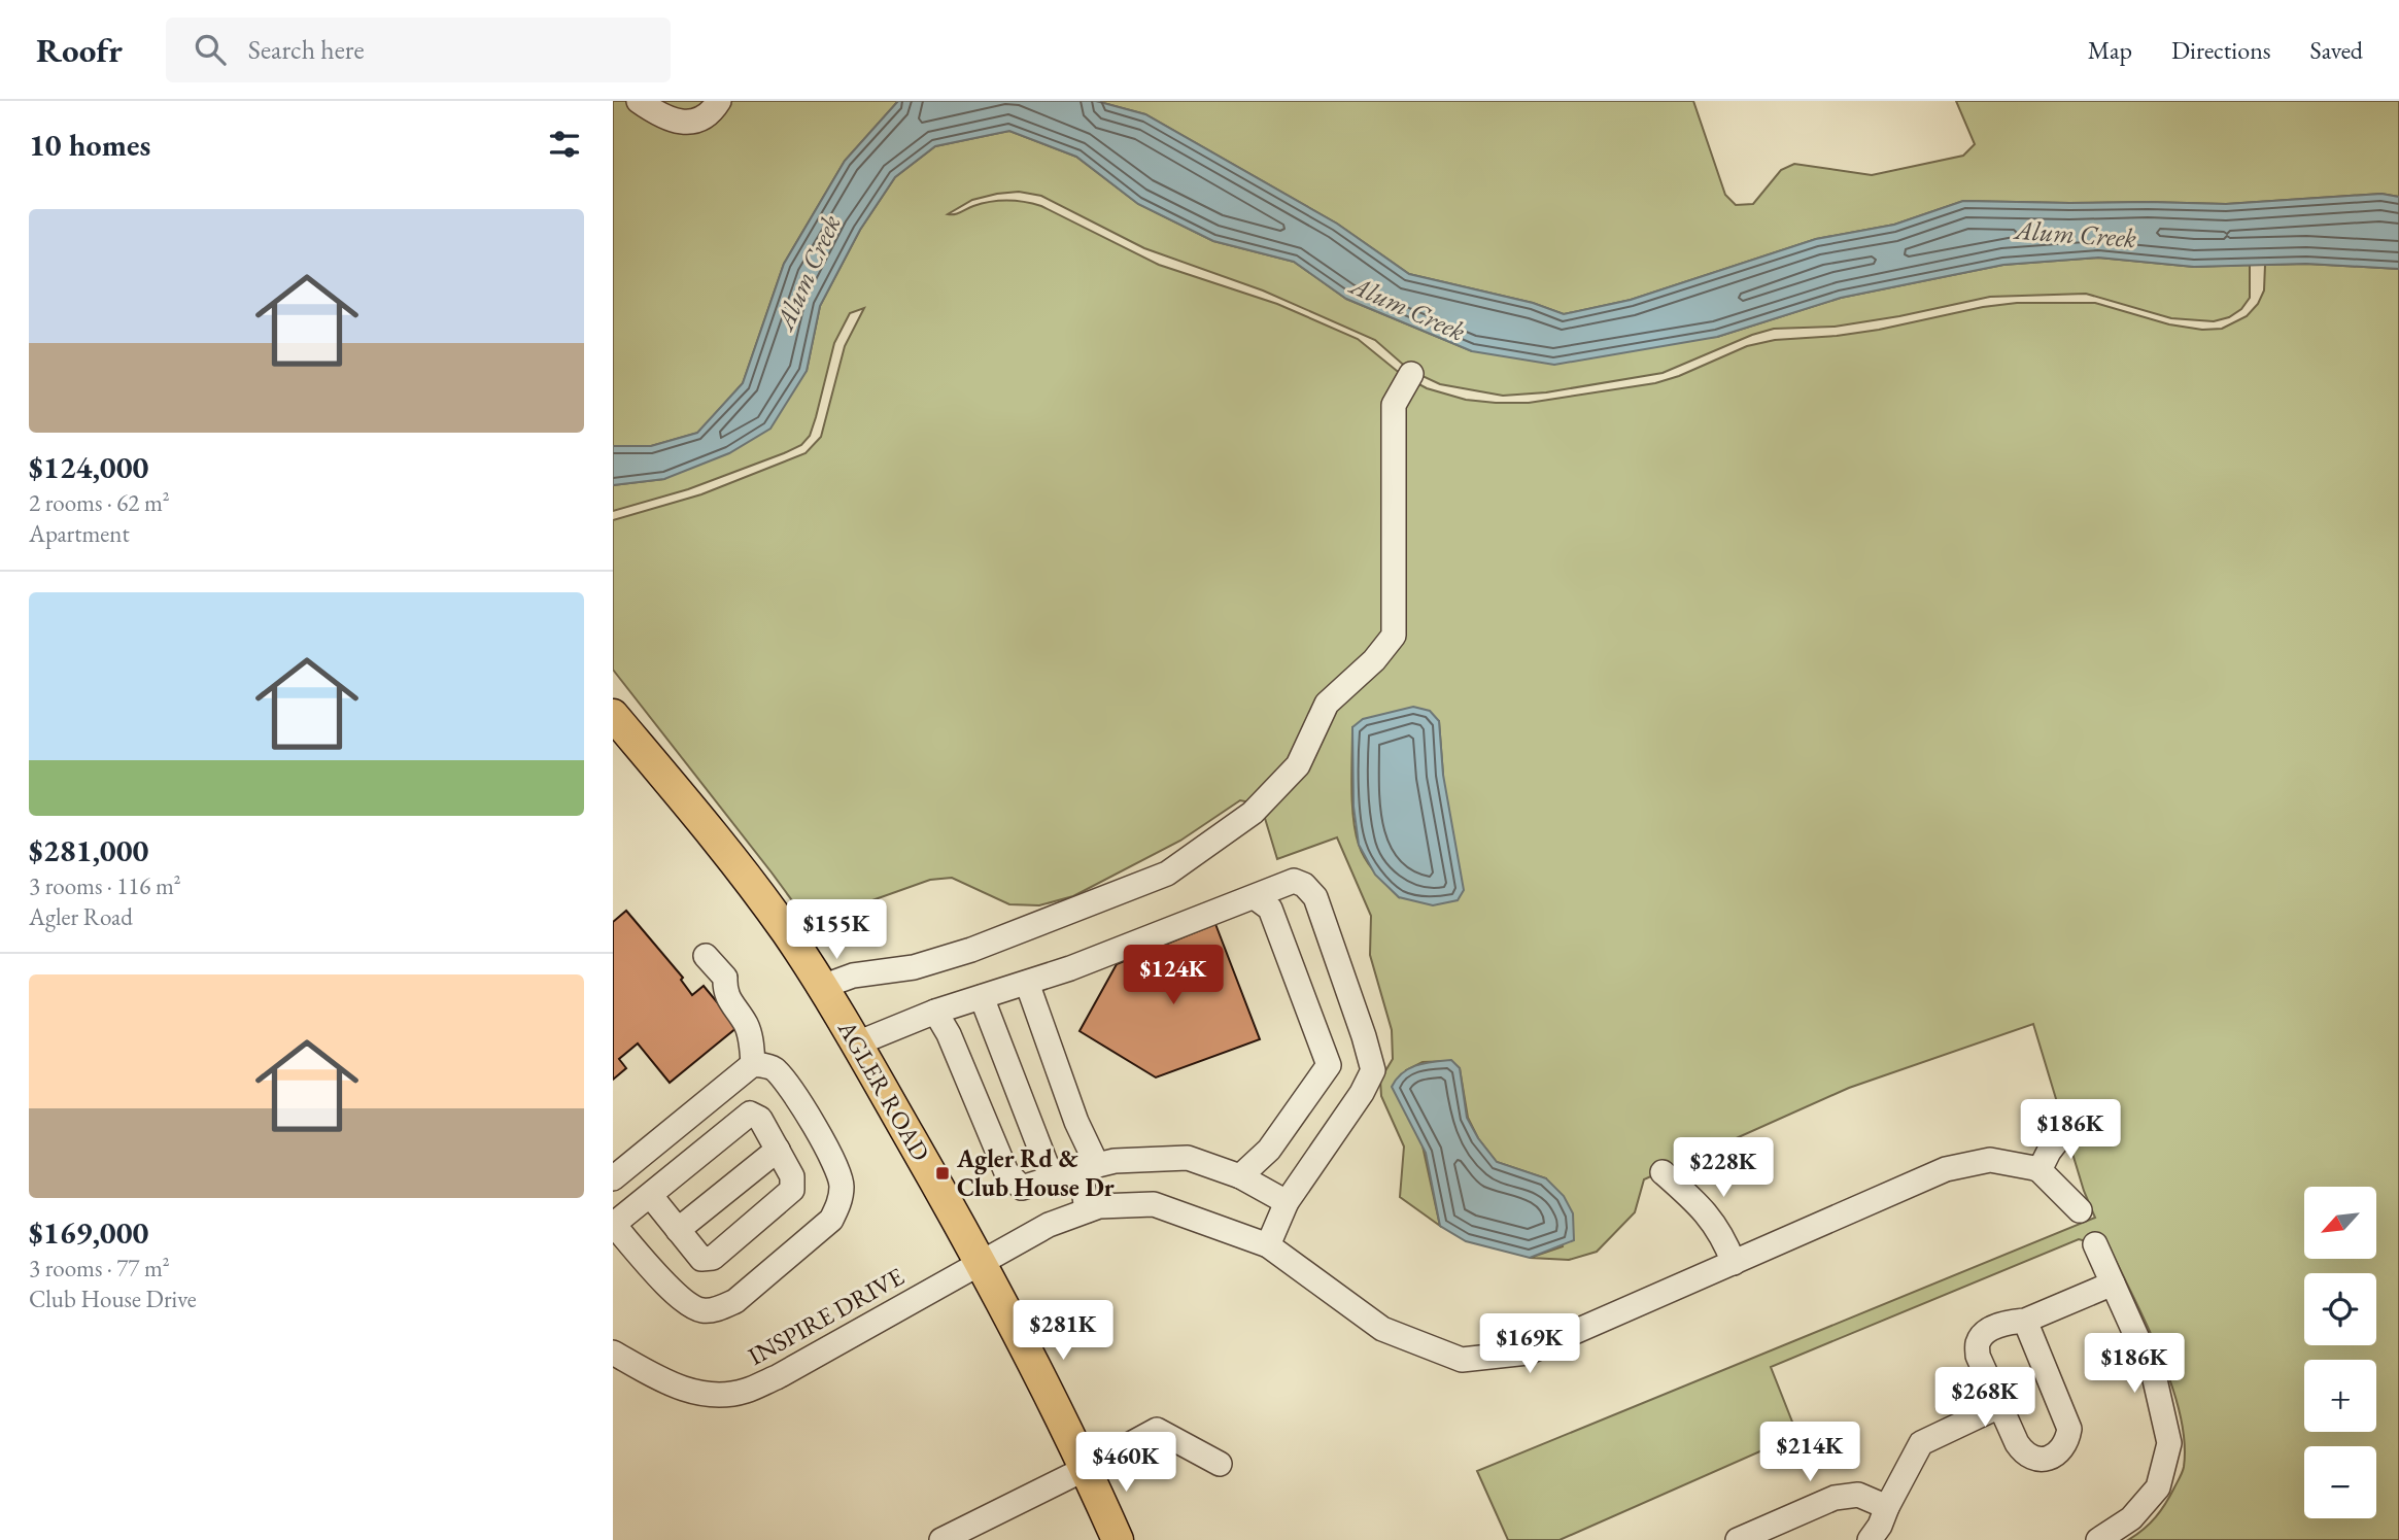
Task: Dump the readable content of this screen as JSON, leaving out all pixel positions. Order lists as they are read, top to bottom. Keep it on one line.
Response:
{"streets":{"main road":["AGLER ROAD"],"street":["INSPIRE DRIVE"]},"crossings":[["AGLER ROAD","INSPIRE DRIVE"]],"water":["Alum Creek"],"places":{"transit":["Agler Rd & Club House Dr"]},"north":"bottom left","page":{"header":"Roofr","search":"Search here","nav":["Map","Directions","Saved"],"heading":"10 homes","list":[{"name":"$124,000","note":"2 rooms · 62 m² · Apartment"},{"name":"$281,000","note":"3 rooms · 116 m² · Agler Road"},{"name":"$169,000","note":"3 rooms · 77 m² · Club House Drive"}],"price":["$155K","$124K","$186K","$228K","$281K","$169K","$186K","$268K","$214K","$460K"],"map_buttons":["+","−"]}}
